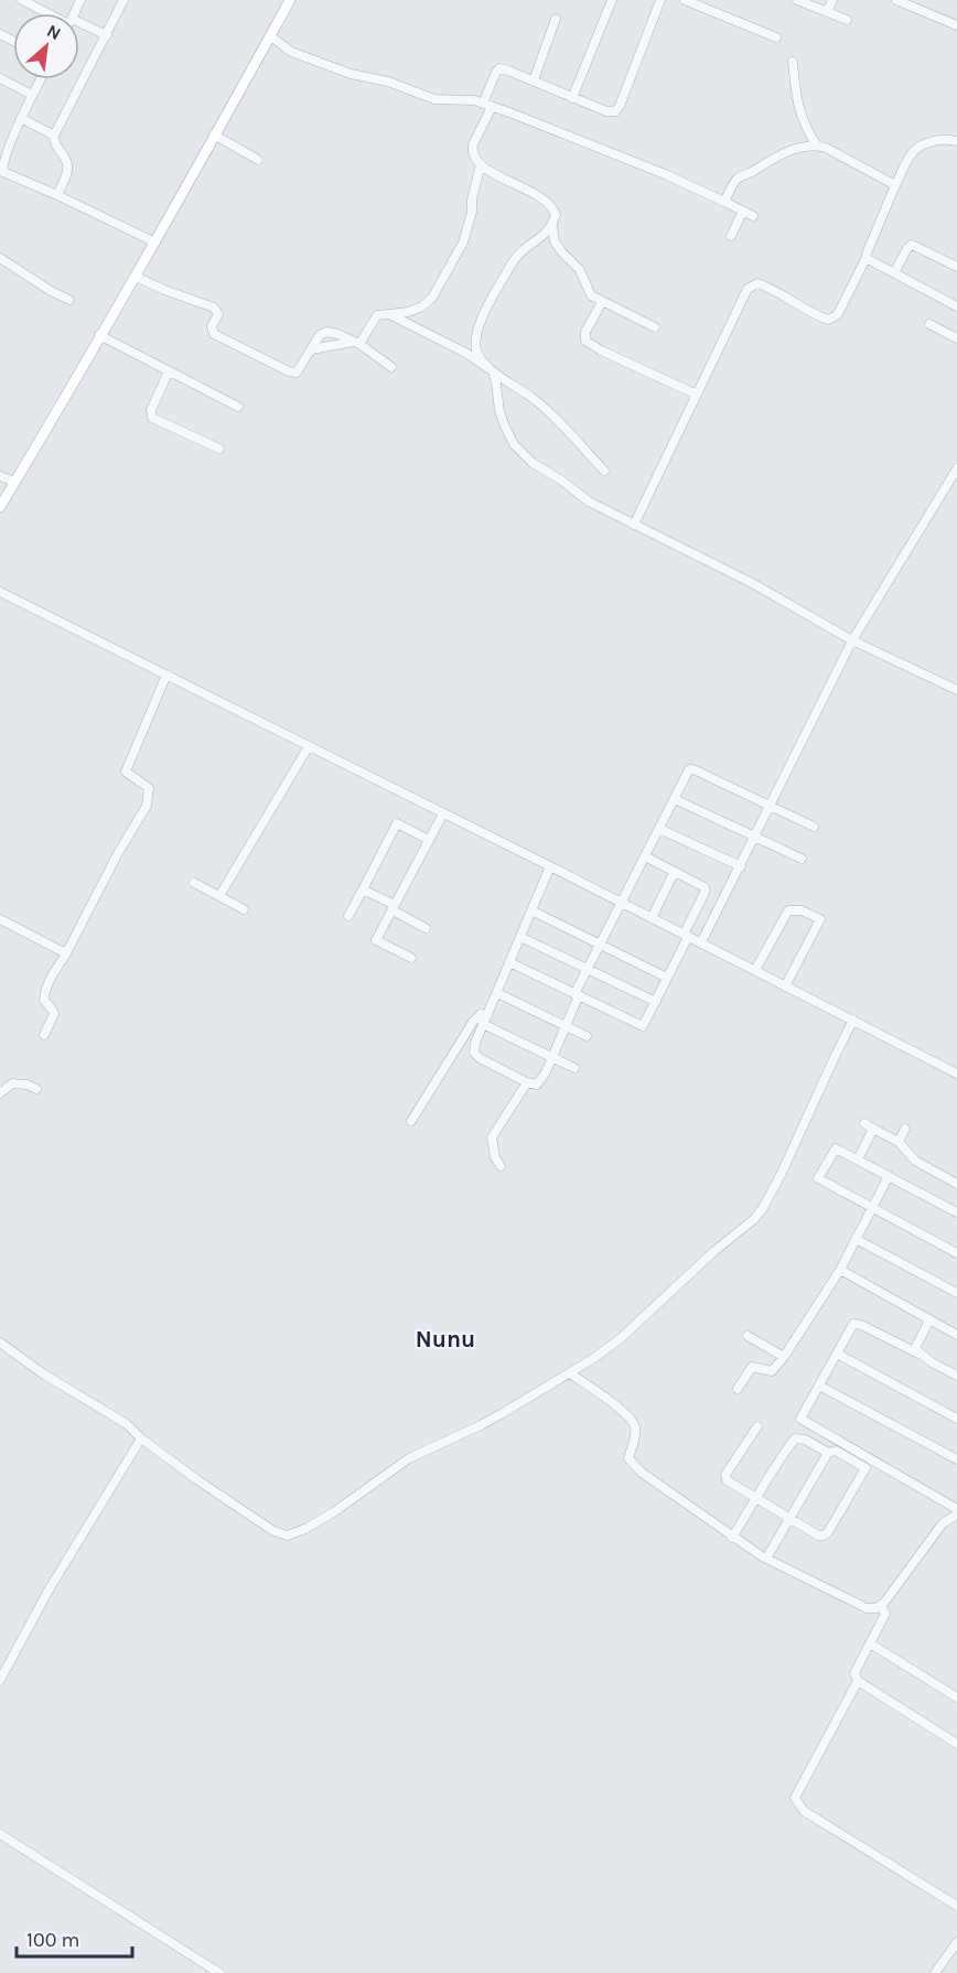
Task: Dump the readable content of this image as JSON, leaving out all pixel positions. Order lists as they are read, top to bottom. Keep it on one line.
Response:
{"districts":["Nunu"],"scale_bar":"100 m","north":"top right"}
